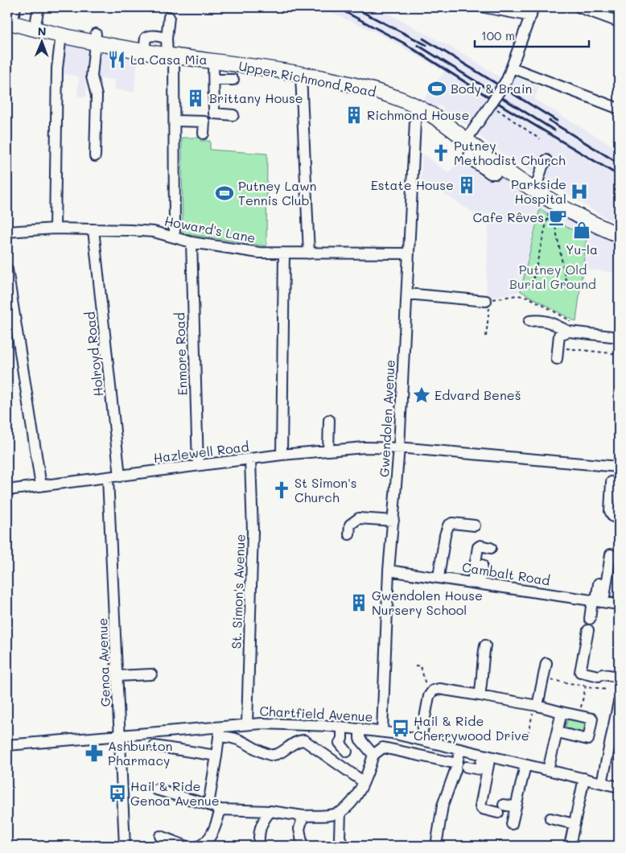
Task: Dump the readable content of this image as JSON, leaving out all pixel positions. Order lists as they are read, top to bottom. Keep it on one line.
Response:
{"streets":{"highway":["Upper Richmond Road"],"street":["Howard's Lane","Holroyd Road","Enmore Road","Gwendolen Avenue","Hazlewell Road","Cambalt Road","St. Simon's Avenue","Genoa Avenue","Chartfield Avenue"]},"crossings":[["Upper Richmond Road","Gwendolen Avenue"],["Howard's Lane","Holroyd Road"],["Howard's Lane","Enmore Road"],["Howard's Lane","Gwendolen Avenue"],["Holroyd Road","Hazlewell Road"],["Enmore Road","Hazlewell Road"],["Gwendolen Avenue","Hazlewell Road"],["Gwendolen Avenue","Cambalt Road"],["Gwendolen Avenue","Chartfield Avenue"],["Hazlewell Road","St. Simon's Avenue"],["Hazlewell Road","Genoa Avenue"],["St. Simon's Avenue","Chartfield Avenue"],["Genoa Avenue","Chartfield Avenue"]],"parks":["Putney Old Burial Ground"],"places":{"restaurant":["La Casa Mia"],"sports":["Body & Brain","Putney Lawn Tennis Club"],"building":["Brittany House","Richmond House","Estate House","Gwendolen House Nursery School"],"church":["Putney Methodist Church","St Simon's Church"],"hospital":["Parkside Hospital"],"cafe":["Cafe Rêves"],"shop":["Yu-la"],"place":["Edvard Beneš"],"bus stop":["Hail & Ride Cherrywood Drive","Hail & Ride Genoa Avenue"],"pharmacy":["Ashburton Pharmacy"]},"scale_bar":"100 m","north":"top"}
